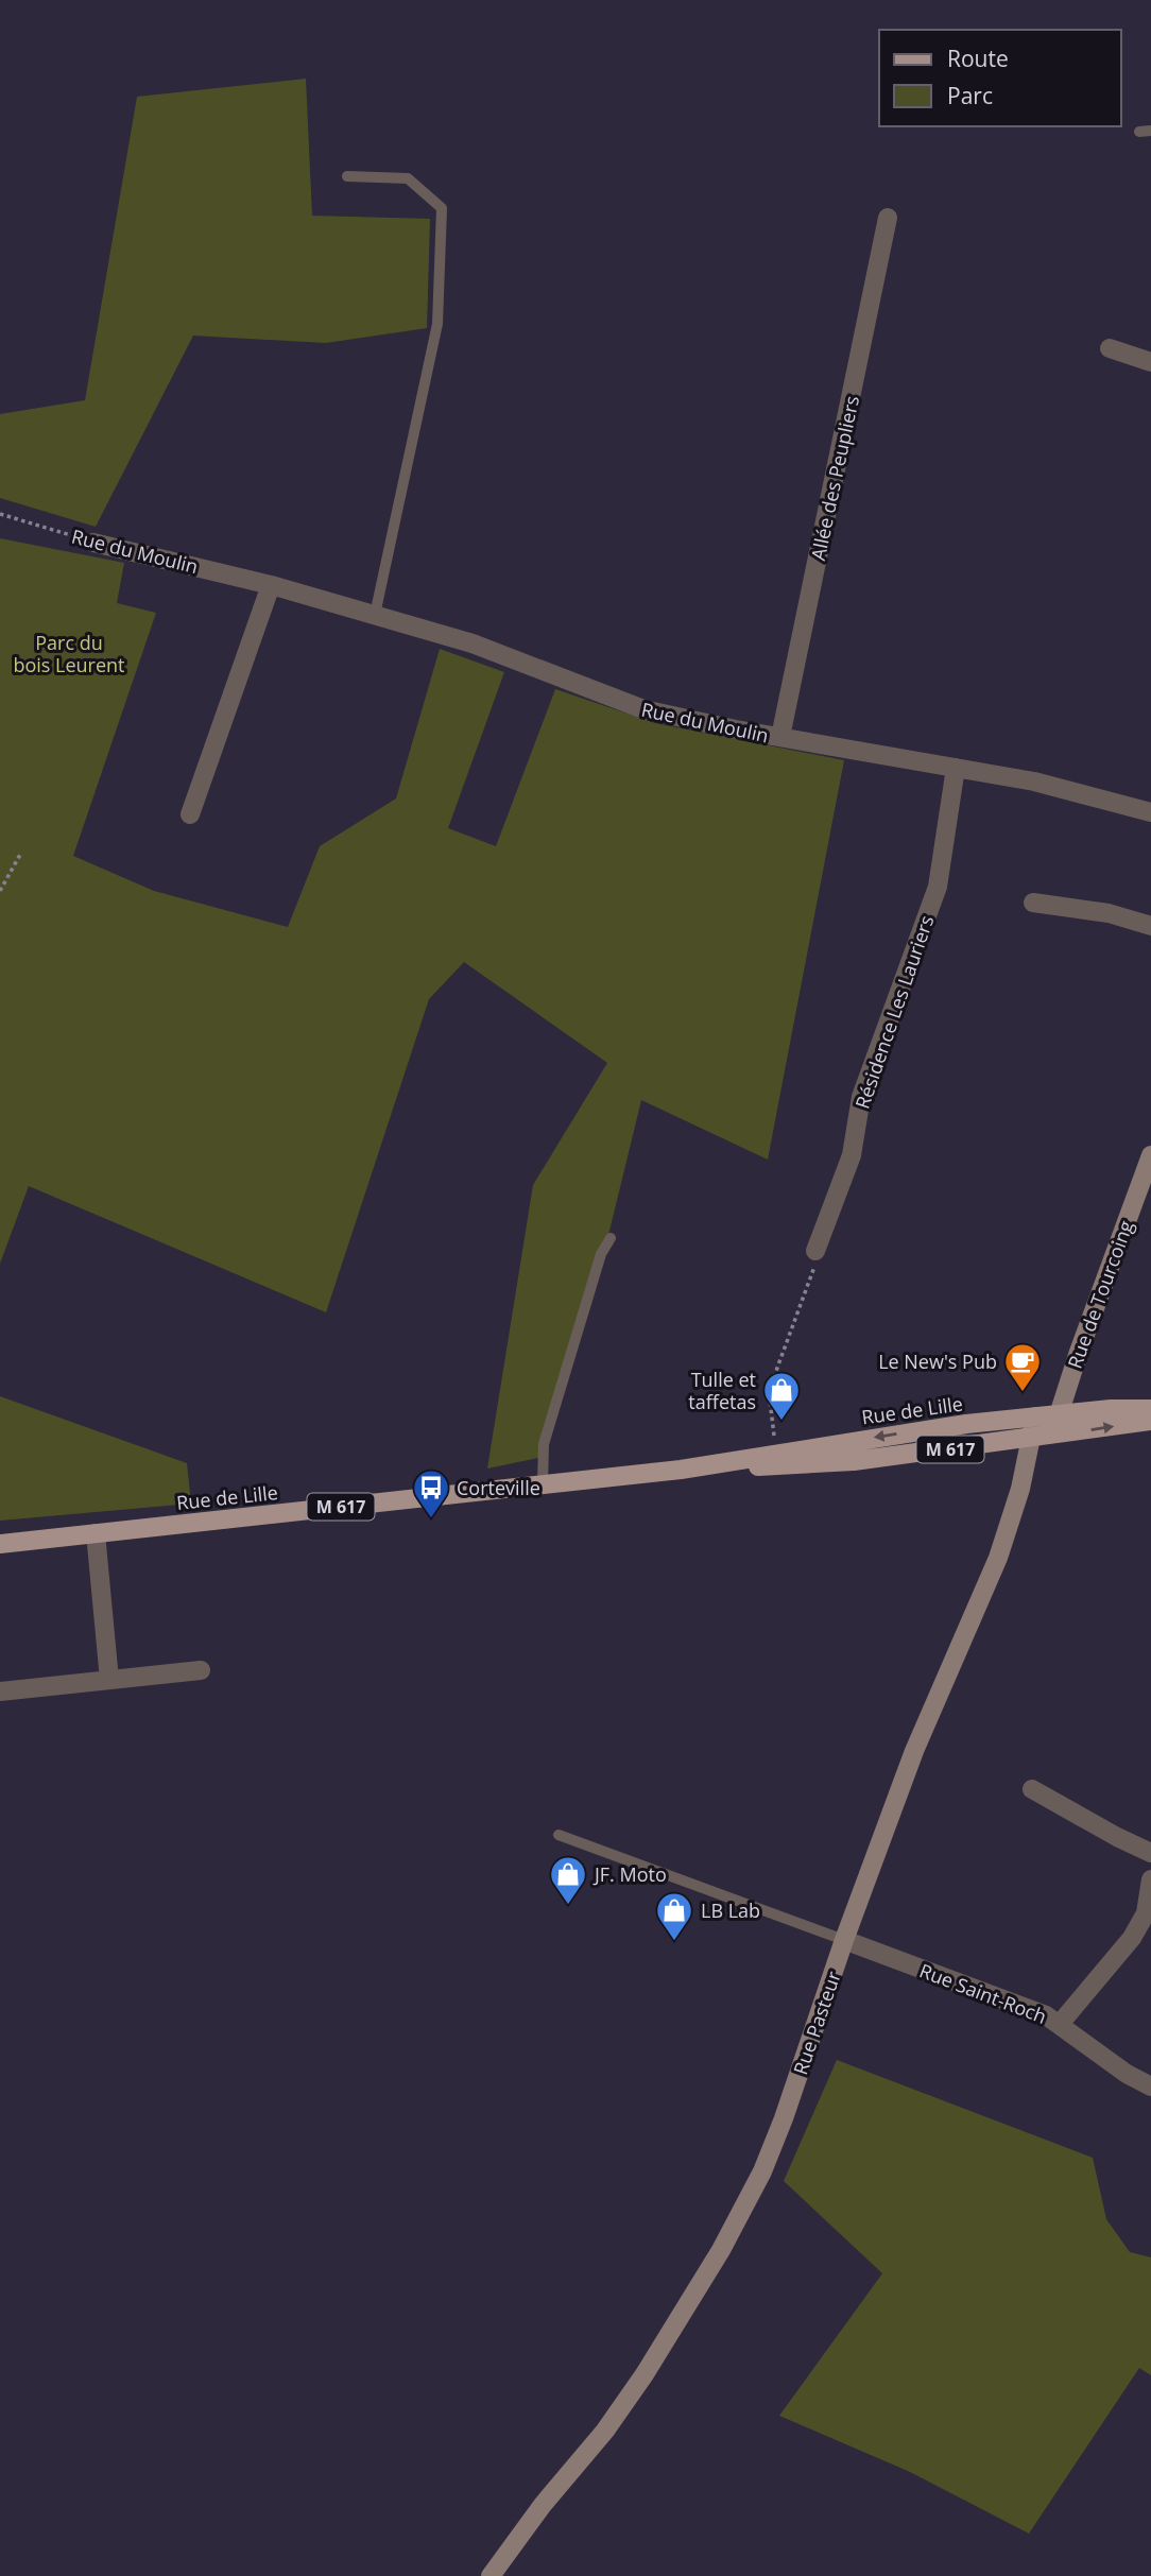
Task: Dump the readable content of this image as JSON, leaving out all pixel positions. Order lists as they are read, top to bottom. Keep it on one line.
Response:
{"streets":{"main road":["Rue de Tourcoing","Rue de Lille","M 617","Rue Pasteur"],"street":["Allée des Peupliers","Rue du Moulin","Résidence Les Lauriers","Rue Saint-Roch"]},"crossings":[["Allée des Peupliers","Rue du Moulin"],["Rue du Moulin","Résidence Les Lauriers"],["Rue de Tourcoing","Rue de Lille"],["Rue de Lille","Rue Pasteur"],["Rue Saint-Roch","Rue Pasteur"]],"parks":["Parc du bois Leurent"],"places":{"cafe":["Le New's Pub"],"shop":["Tulle et taffetas","JF. Moto","LB Lab"],"bus stop":["Corteville"]},"legend":["Route","Parc"]}
